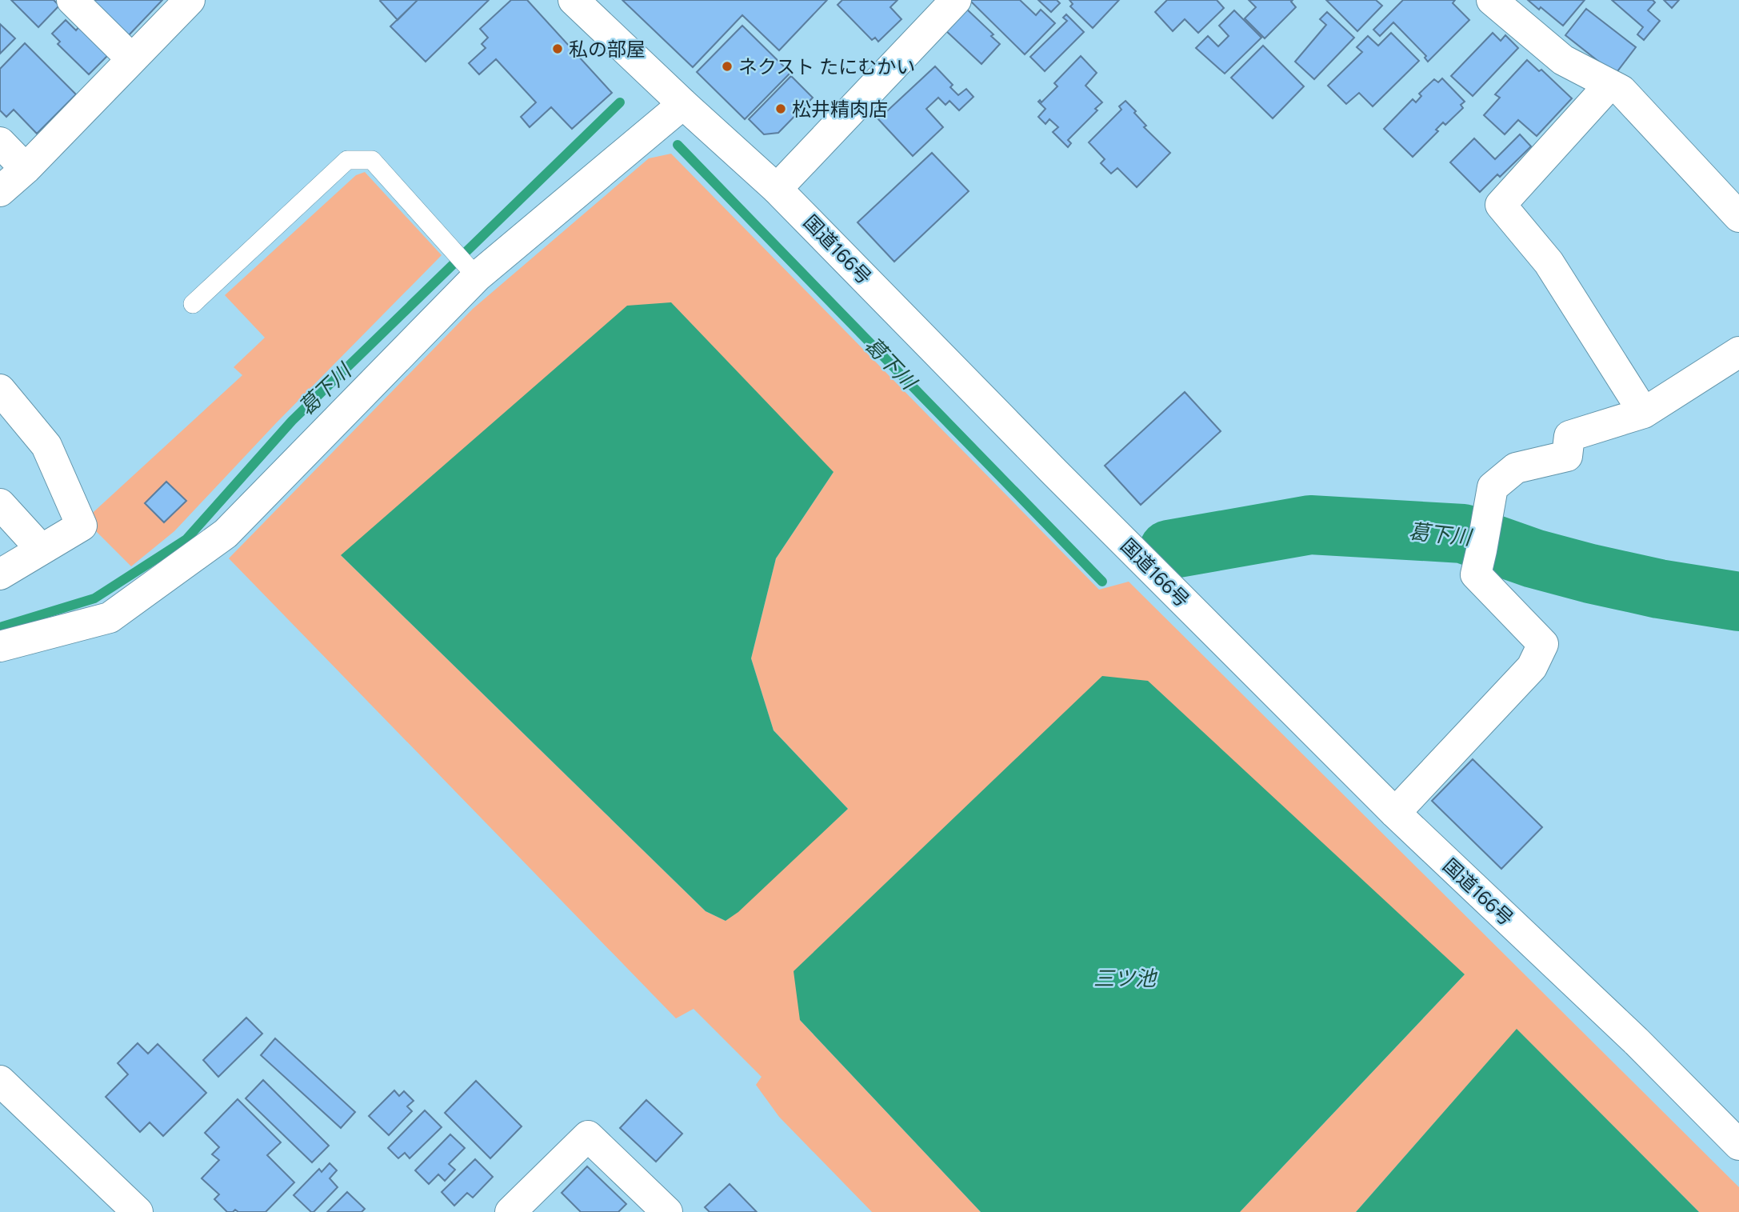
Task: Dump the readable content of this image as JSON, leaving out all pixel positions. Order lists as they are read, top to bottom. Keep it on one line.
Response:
{"streets":{"main road":["国道166号"]},"water":["葛下川","三ツ池"],"places":["私の部屋","ネクスト たにむかい","松井精肉店"]}
